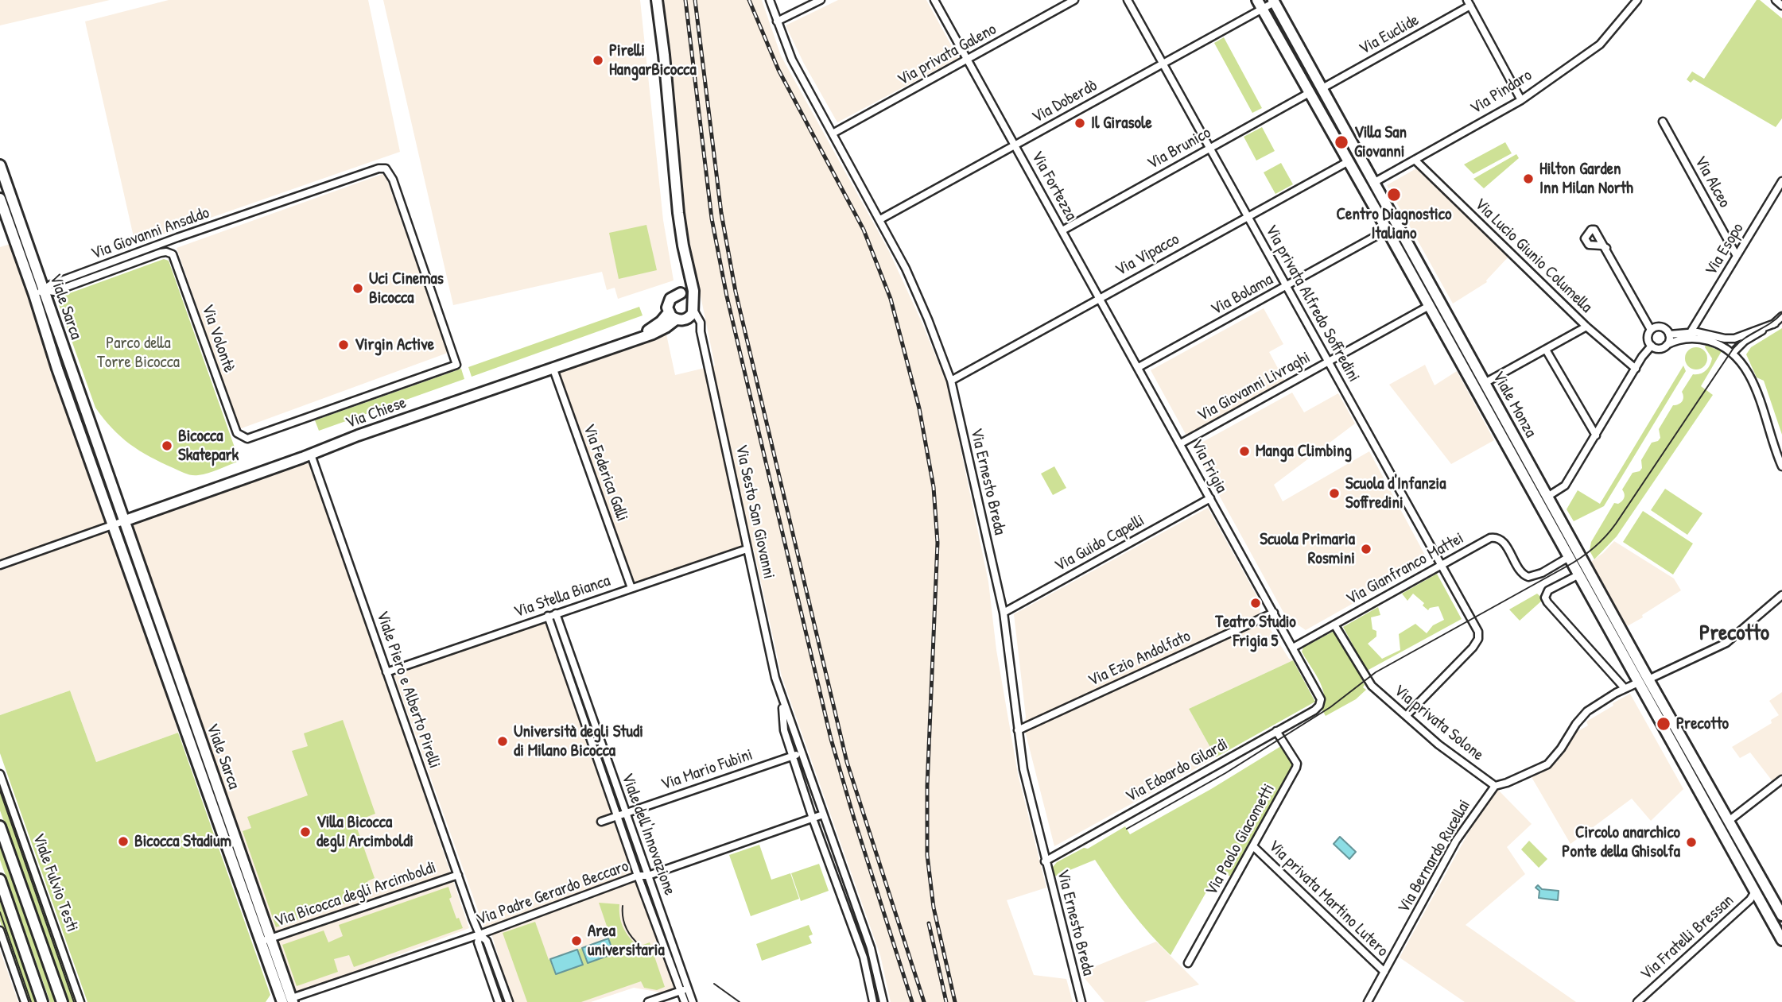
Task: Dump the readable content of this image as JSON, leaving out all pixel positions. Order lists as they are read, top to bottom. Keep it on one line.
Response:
{"streets":{"street":["Via Euclide","Via privata Galeno","Via Pindaro","Via Doberdò","Via Brunico","Via Alceo","Via Fortezza","Via Giovanni Ansaldo","Via Esopo","Via Vipacco","Via Lucio Giunio Columella","Via Bolama","Via privata Alfredo Soffredini","Viale Sarca","Via Volontè","Via Giovanni Livraghi","Viale Monza","Via Chiese","Via Frigia","Via Federica Galli","Via Ernesto Breda","Via Sesto San Giovanni","Via Guido Capelli","Via Gianfranco Mattei","Via Stella Bianca","Via Ezio Andolfato","Viale Piero e Alberto Pirelli","Via privata Solone","Via Mario Fubini","Via Edoardo Gilardi","Viale dell'Innovazione","Via Paolo Giacometti","Via Bernardo Rucellai","Viale Fulvio Testi","Via Padre Gerardo Beccaro","Via Bicocca degli Arcimboldi","Via privata Martino Lutero","Via Fratelli Bressan"]},"crossings":[["Via Euclide","Viale Monza"],["Via privata Galeno","Via Fortezza"],["Via privata Galeno","Via Ernesto Breda"],["Via Pindaro","Via Lucio Giunio Columella"],["Via Pindaro","Viale Monza"],["Via Doberdò","Via Fortezza"],["Via Doberdò","Via privata Alfredo Soffredini"],["Via Doberdò","Viale Monza"],["Via Doberdò","Via Ernesto Breda"],["Via Brunico","Via Fortezza"],["Via Brunico","Via privata Alfredo Soffredini"],["Via Brunico","Viale Monza"],["Via Alceo","Via Esopo"],["Via Fortezza","Via Vipacco"],["Via Fortezza","Via Frigia"],["Via Giovanni Ansaldo","Viale Sarca"],["Via Giovanni Ansaldo","Via Volontè"],["Via Giovanni Ansaldo","Via Chiese"],["Via Vipacco","Via privata Alfredo Soffredini"],["Via Vipacco","Viale Monza"],["Via Vipacco","Via Frigia"],["Via Vipacco","Via Ernesto Breda"],["Via Bolama","Via privata Alfredo Soffredini"],["Via Bolama","Viale Monza"],["Via Bolama","Via Frigia"],["Via privata Alfredo Soffredini","Via Giovanni Livraghi"],["Via privata Alfredo Soffredini","Via Gianfranco Mattei"],["Via privata Alfredo Soffredini","Via privata Solone"],["Viale Sarca","Via Chiese"],["Viale Sarca","Via Padre Gerardo Beccaro"],["Viale Sarca","Via Bicocca degli Arcimboldi"],["Via Volontè","Via Chiese"],["Via Giovanni Livraghi","Viale Monza"],["Via Giovanni Livraghi","Via Frigia"],["Viale Monza","Via Gianfranco Mattei"],["Viale Monza","Via Fratelli Bressan"],["Via Chiese","Via Federica Galli"],["Via Chiese","Via Sesto San Giovanni"],["Via Chiese","Viale Piero e Alberto Pirelli"],["Via Frigia","Via Guido Capelli"],["Via Frigia","Via Gianfranco Mattei"],["Via Frigia","Via Ezio Andolfato"],["Via Frigia","Via Edoardo Gilardi"],["Via Federica Galli","Via Stella Bianca"],["Via Ernesto Breda","Via Guido Capelli"],["Via Ernesto Breda","Via Ezio Andolfato"],["Via Ernesto Breda","Via Edoardo Gilardi"],["Via Sesto San Giovanni","Via Stella Bianca"],["Via Sesto San Giovanni","Via Mario Fubini"],["Via Sesto San Giovanni","Via Padre Gerardo Beccaro"],["Via Gianfranco Mattei","Via privata Solone"],["Via Stella Bianca","Viale Piero e Alberto Pirelli"],["Via Stella Bianca","Viale dell'Innovazione"],["Viale Piero e Alberto Pirelli","Via Padre Gerardo Beccaro"],["Viale Piero e Alberto Pirelli","Via Bicocca degli Arcimboldi"],["Via privata Solone","Via Bernardo Rucellai"],["Via Mario Fubini","Viale dell'Innovazione"],["Via Edoardo Gilardi","Via Paolo Giacometti"],["Viale dell'Innovazione","Via Padre Gerardo Beccaro"],["Via Paolo Giacometti","Via privata Martino Lutero"],["Via Bernardo Rucellai","Via privata Martino Lutero"]],"districts":["Precotto"],"parks":["Parco della Torre Bicocca"],"places":["Pirelli HangarBicocca","Il Girasole","Villa San Giovanni","Hilton Garden Inn Milan North","Centro Diagnostico Italiano","Uci Cinemas Bicocca","Virgin Active","Bicocca Skatepark","Manga Climbing","Scuola d'Infanzia Soffredini","Scuola Primaria Rosmini","Teatro Studio Frigia 5","Precotto","Università degli Studi di Milano Bicocca","Villa Bicocca degli Arcimboldi","Bicocca Stadium","Circolo anarchico Ponte della Ghisolfa","Area universitaria"]}
